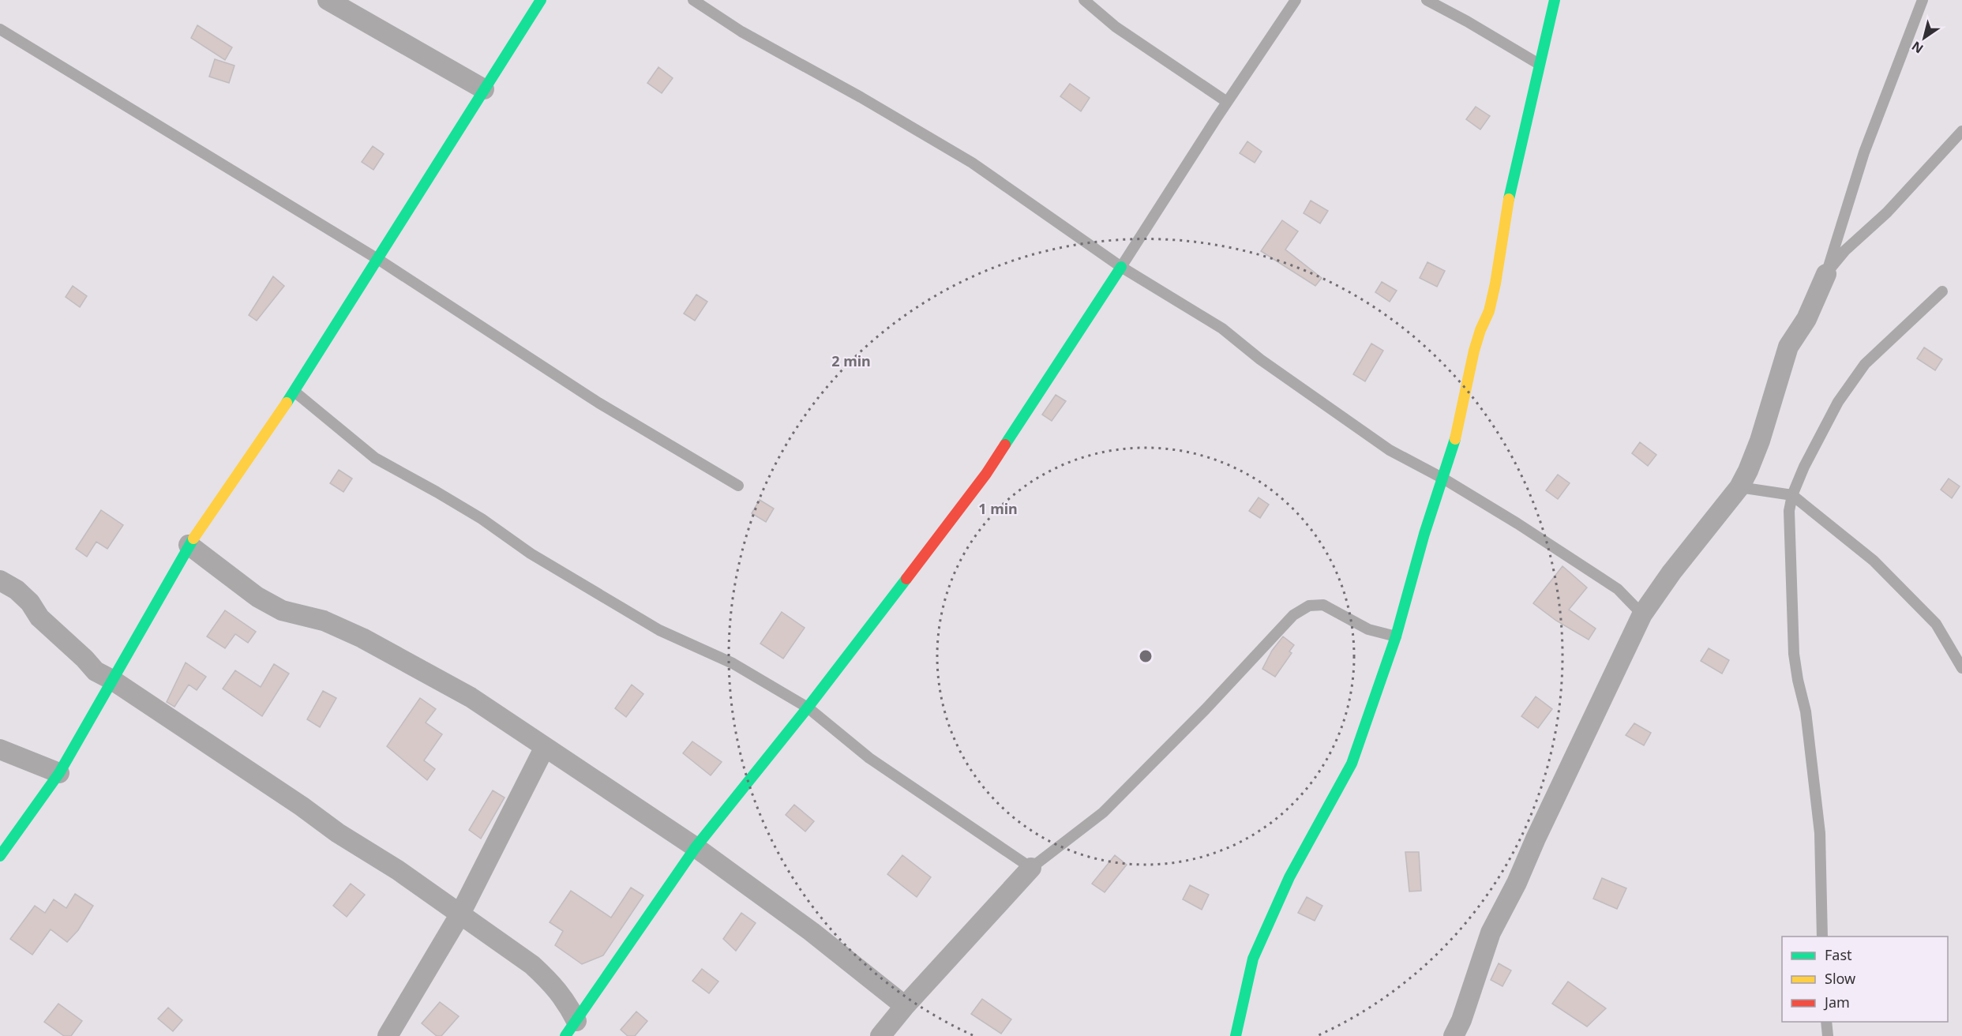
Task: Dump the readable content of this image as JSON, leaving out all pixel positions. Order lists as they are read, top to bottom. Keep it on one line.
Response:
{"legend":["Fast","Slow","Jam"],"north":"bottom left","rings":["2 min","1 min"]}
